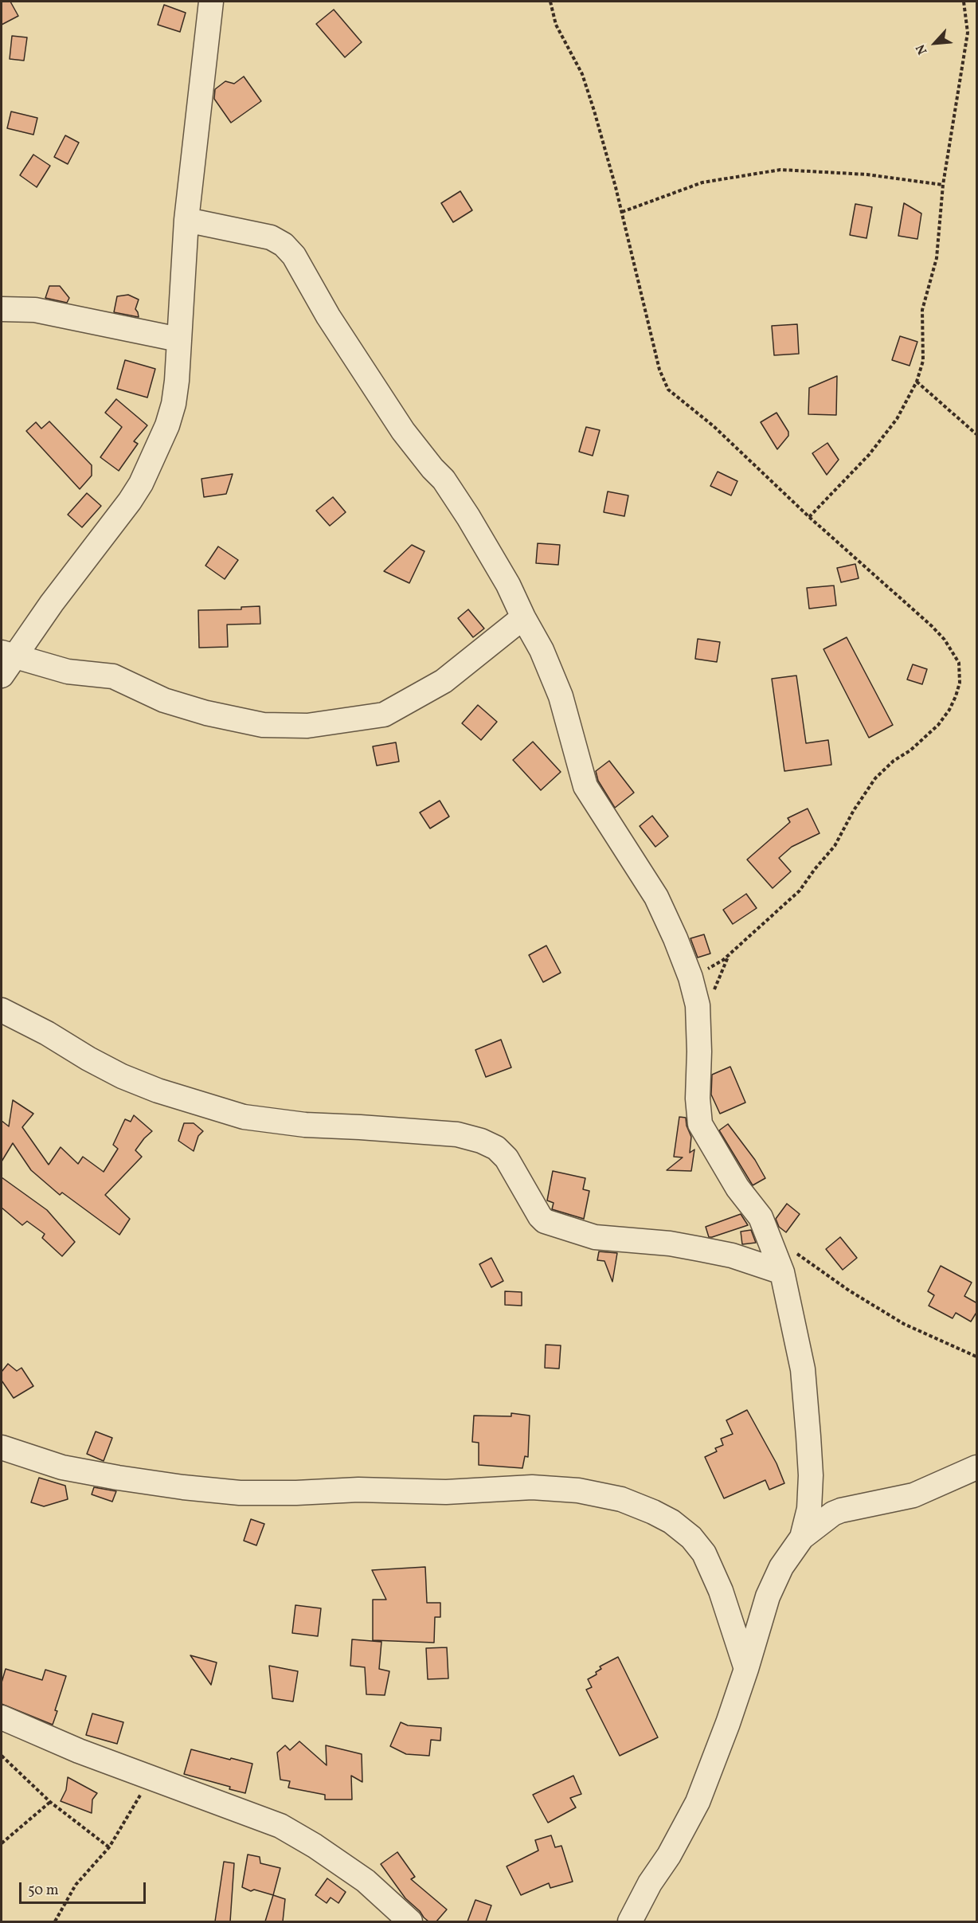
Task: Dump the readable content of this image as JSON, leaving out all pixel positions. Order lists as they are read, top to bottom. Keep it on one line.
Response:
{"scale_bar":"50 m","north":"bottom left"}
